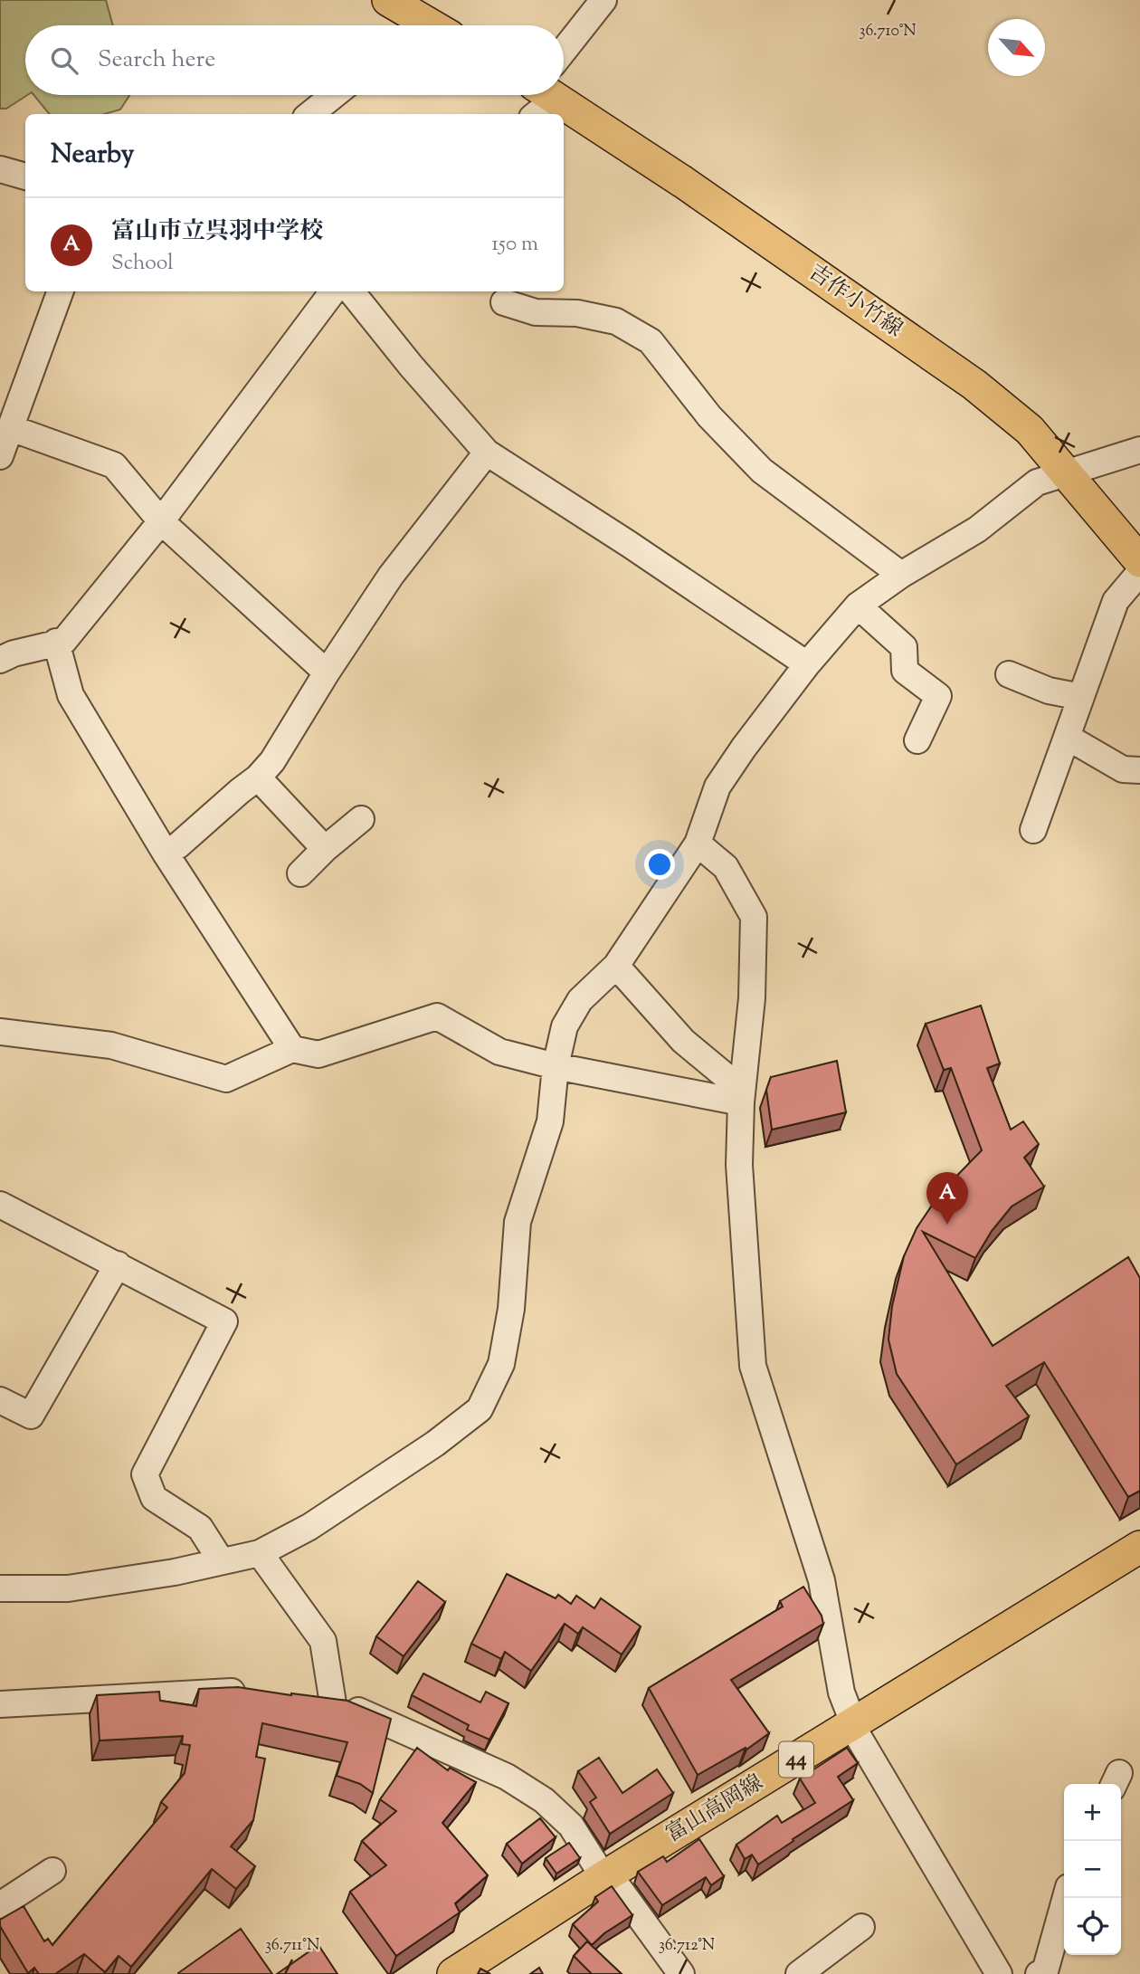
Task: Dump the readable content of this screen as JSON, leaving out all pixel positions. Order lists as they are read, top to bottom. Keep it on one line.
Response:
{"streets":{"main road":["吉作小竹線","44","富山高岡線"]},"north":"bottom right","page":{"search":"Search here","heading":"Nearby","list":[{"mark":"A","name":"富山市立呉羽中学校","note":"School","value":"150 m"}],"pins":"A","map_buttons":["+","−"]},"coordinates":["36.710°N","36.711°N","36.712°N"]}
